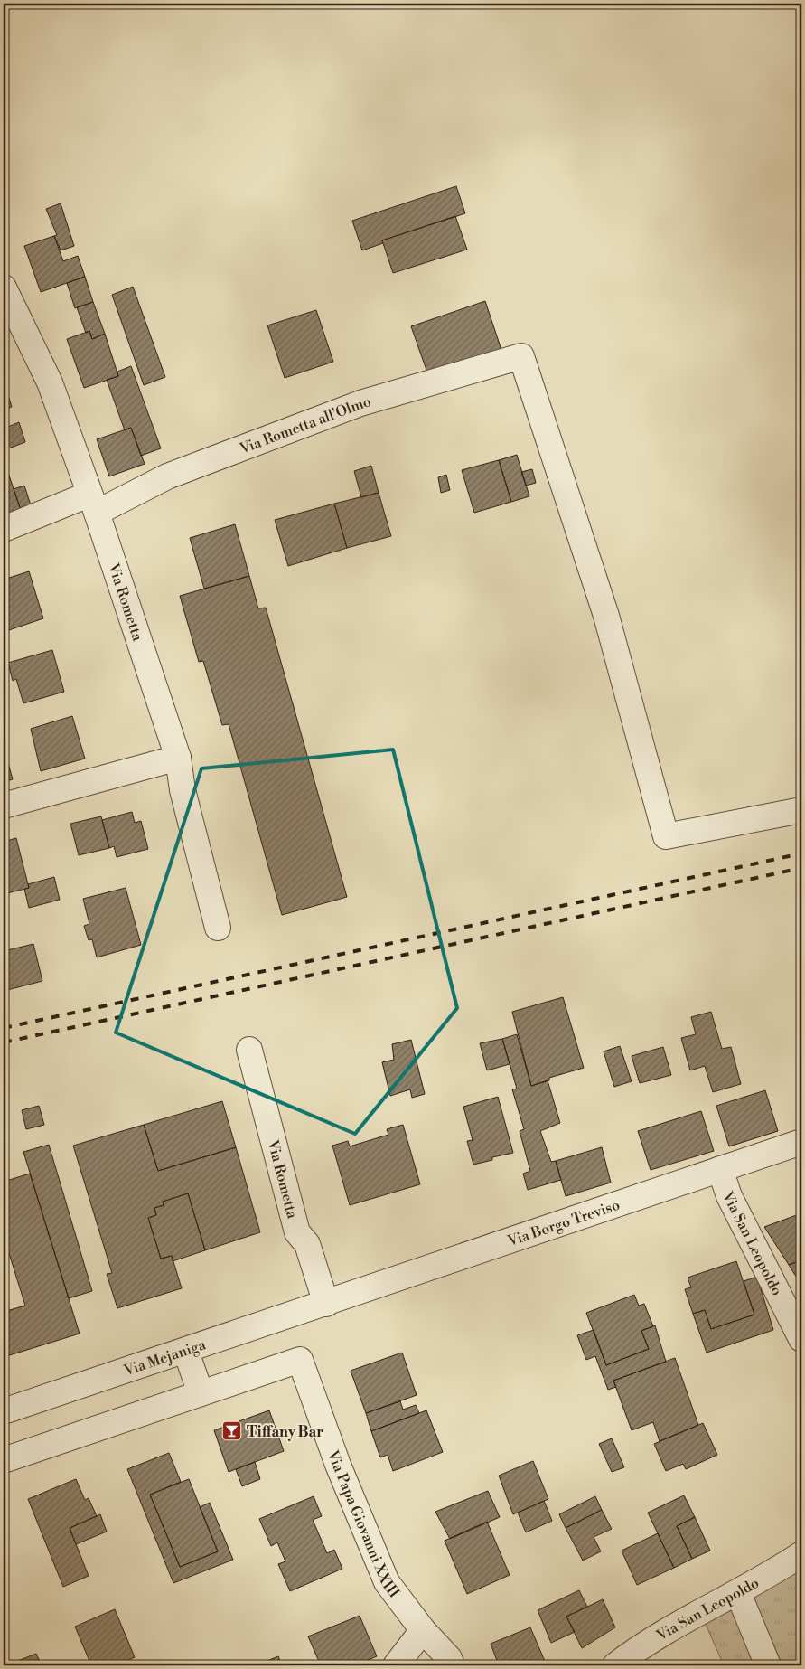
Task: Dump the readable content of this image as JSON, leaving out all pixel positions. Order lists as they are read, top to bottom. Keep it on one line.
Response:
{"streets":{"street":["Via Rometta all'Olmo","Via Rometta","Via Borgo Treviso","Via San Leopoldo","Via Mejaniga","Via Papa Giovanni XXIII"]},"crossings":[["Via Rometta all'Olmo","Via Rometta"],["Via Rometta","Via Borgo Treviso"],["Via Rometta","Via Mejaniga"],["Via Borgo Treviso","Via San Leopoldo"],["Via Borgo Treviso","Via Mejaniga"]],"places":{"bar":["Tiffany Bar"]}}
